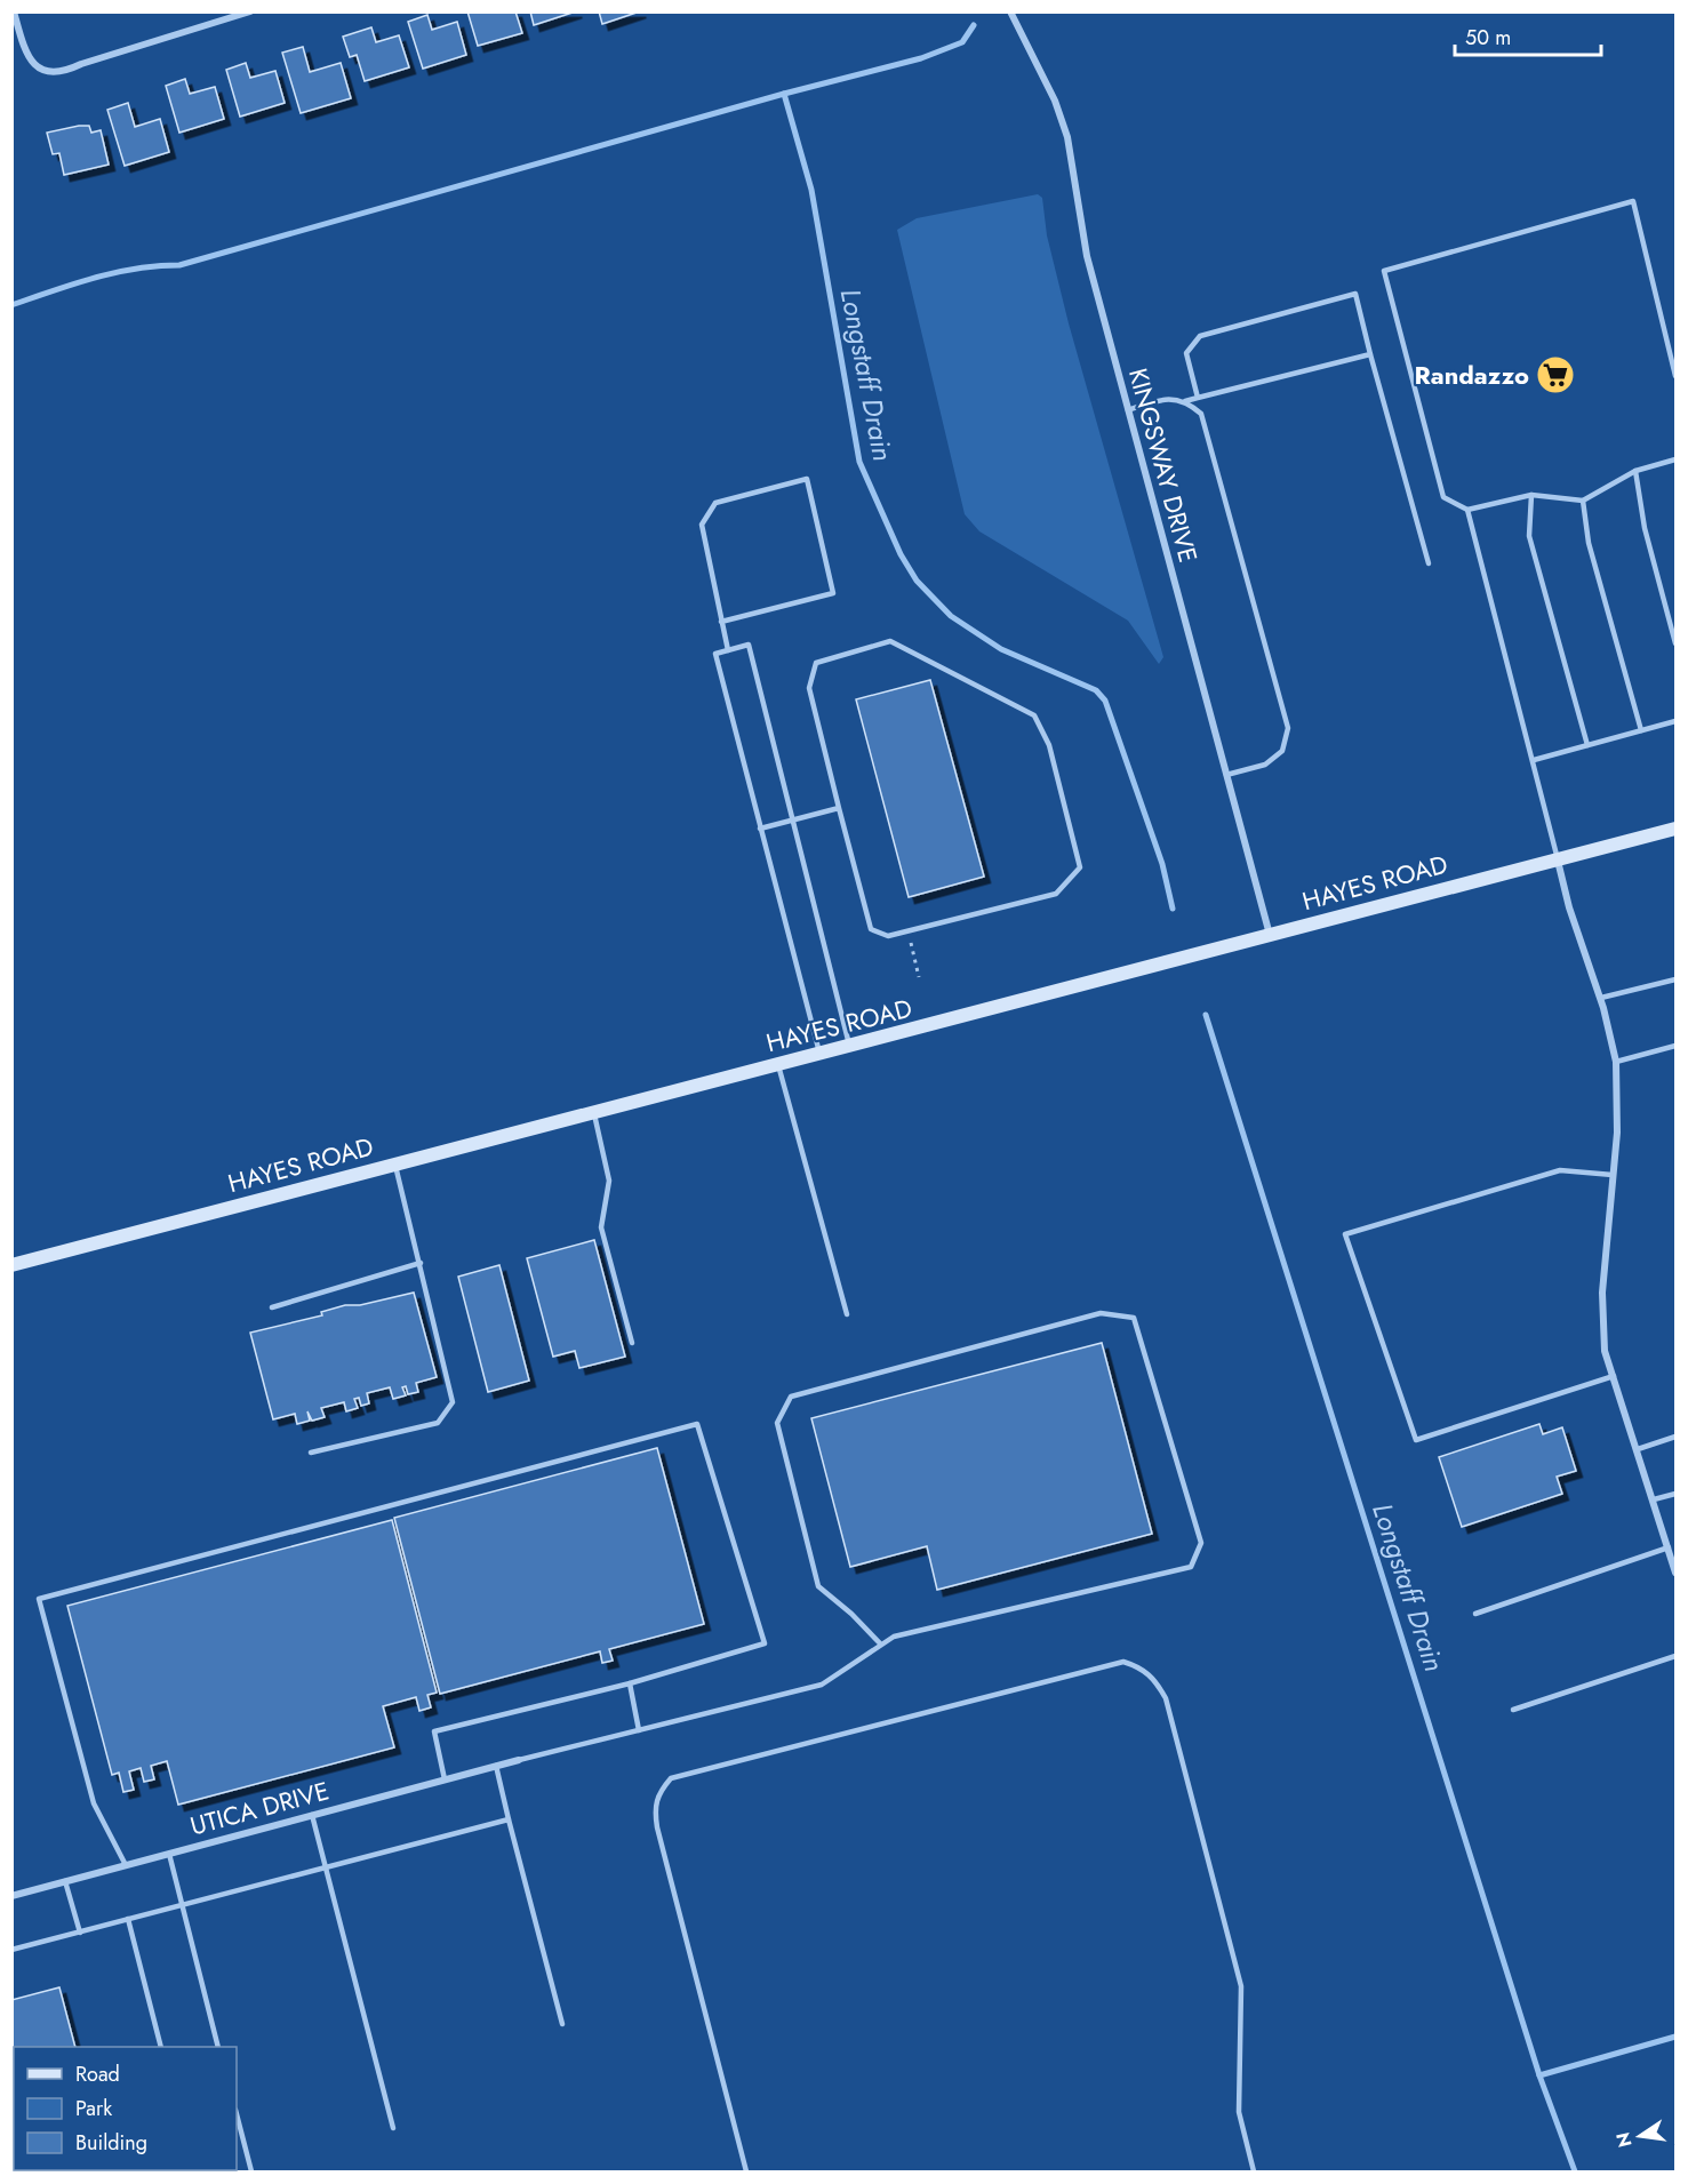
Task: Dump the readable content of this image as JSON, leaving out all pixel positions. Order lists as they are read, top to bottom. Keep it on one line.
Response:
{"streets":{"main road":["HAYES ROAD"],"street":["KINGSWAY DRIVE","UTICA DRIVE"]},"crossings":[["KINGSWAY DRIVE","HAYES ROAD"]],"water":["Longstaff Drain"],"places":{"supermarket":["Randazzo"]},"legend":["Road","Park","Building"],"scale_bar":"50 m","north":"left"}
